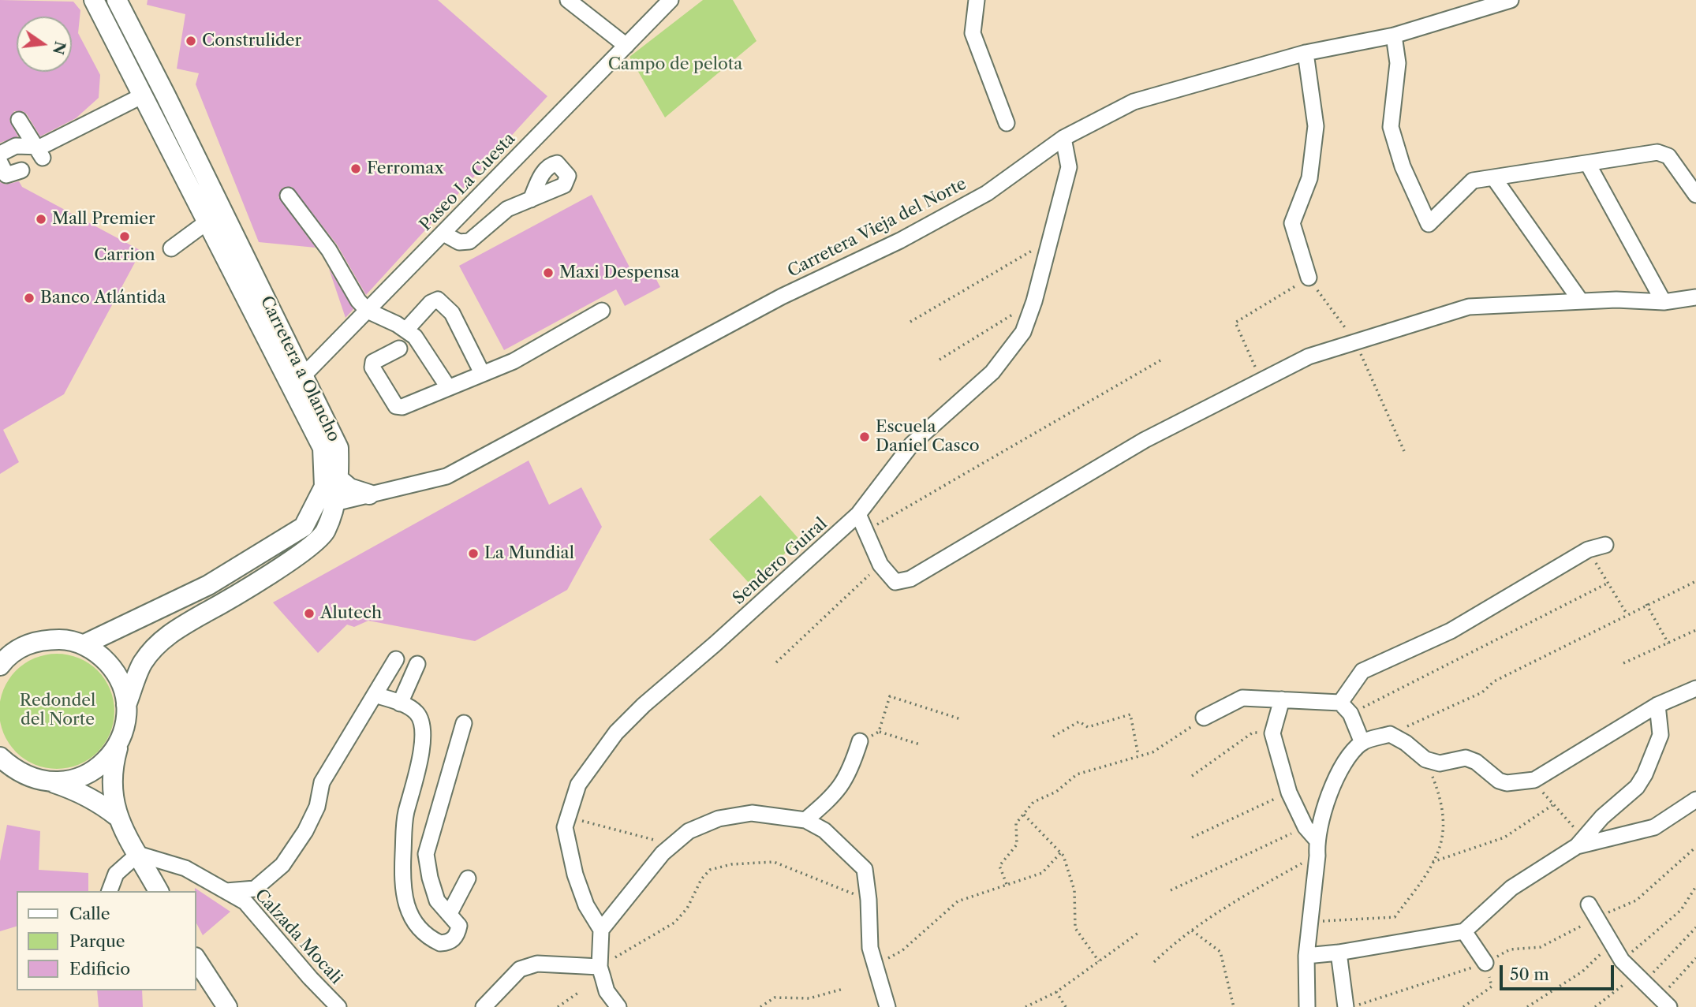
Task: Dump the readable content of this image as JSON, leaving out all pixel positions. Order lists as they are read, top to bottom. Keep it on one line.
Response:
{"streets":{"main road":["Carretera a Olancho"],"street":["Paseo La Cuesta","Carretera Vieja del Norte","Sendero Guiral","Calzada Mocali"]},"crossings":[["Paseo La Cuesta","Carretera a Olancho"],["Carretera Vieja del Norte","Carretera a Olancho"],["Carretera Vieja del Norte","Sendero Guiral"]],"parks":["Campo de pelota","Redondel del Norte"],"places":["Construlider","Ferromax","Mall Premier","Carrion","Maxi Despensa","Banco Atlántida","Escuela Daniel Casco","La Mundial","Alutech"],"legend":["Calle","Parque","Edificio"],"scale_bar":"50 m","north":"right"}
